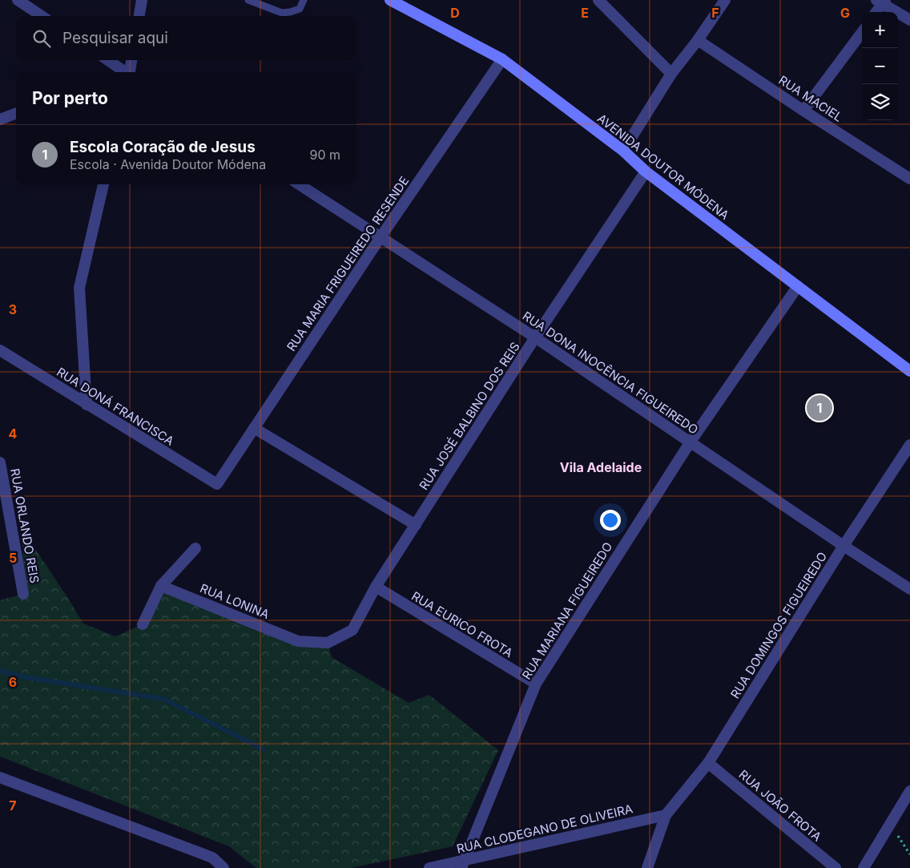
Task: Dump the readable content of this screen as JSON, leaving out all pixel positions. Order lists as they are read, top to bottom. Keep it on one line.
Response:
{"streets":{"main road":["AVENIDA DOUTOR MÓDENA"],"street":["RUA MACIEL","RUA MARIA FRIGUEIREDO RESENDE","RUA DONA INOCÊNCIA FIGUEIREDO","RUA DONÁ FRANCISCA","RUA JOSÉ BALBINO DOS REIS","RUA ORLANDO REIS","RUA LONINA","RUA MARIANA FIGUEIREDO","RUA EURICO FROTA","RUA DOMINGOS FIGUEIREDO","RUA JOÃO FROTA","RUA CLODEGANO DE OLIVEIRA"]},"crossings":[["AVENIDA DOUTOR MÓDENA","RUA MARIA FRIGUEIREDO RESENDE"],["AVENIDA DOUTOR MÓDENA","RUA JOSÉ BALBINO DOS REIS"],["AVENIDA DOUTOR MÓDENA","RUA MARIANA FIGUEIREDO"],["RUA MARIA FRIGUEIREDO RESENDE","RUA DONA INOCÊNCIA FIGUEIREDO"],["RUA MARIA FRIGUEIREDO RESENDE","RUA DONÁ FRANCISCA"],["RUA DONA INOCÊNCIA FIGUEIREDO","RUA JOSÉ BALBINO DOS REIS"],["RUA DONA INOCÊNCIA FIGUEIREDO","RUA MARIANA FIGUEIREDO"],["RUA DONA INOCÊNCIA FIGUEIREDO","RUA DOMINGOS FIGUEIREDO"],["RUA JOSÉ BALBINO DOS REIS","RUA LONINA"],["RUA JOSÉ BALBINO DOS REIS","RUA EURICO FROTA"],["RUA MARIANA FIGUEIREDO","RUA EURICO FROTA"],["RUA MARIANA FIGUEIREDO","RUA CLODEGANO DE OLIVEIRA"],["RUA DOMINGOS FIGUEIREDO","RUA JOÃO FROTA"],["RUA DOMINGOS FIGUEIREDO","RUA CLODEGANO DE OLIVEIRA"]],"districts":["Vila Adelaide"],"page":{"map_buttons":["+","−"],"search":"Pesquisar aqui","heading":"Por perto","list":[{"mark":"1","name":"Escola Coração de Jesus","note":"Escola · Avenida Doutor Módena","value":"90 m"}],"pins":"1"},"grid":{"columns":["D","E","F","G"],"rows":["3","4","5","6","7"]}}
